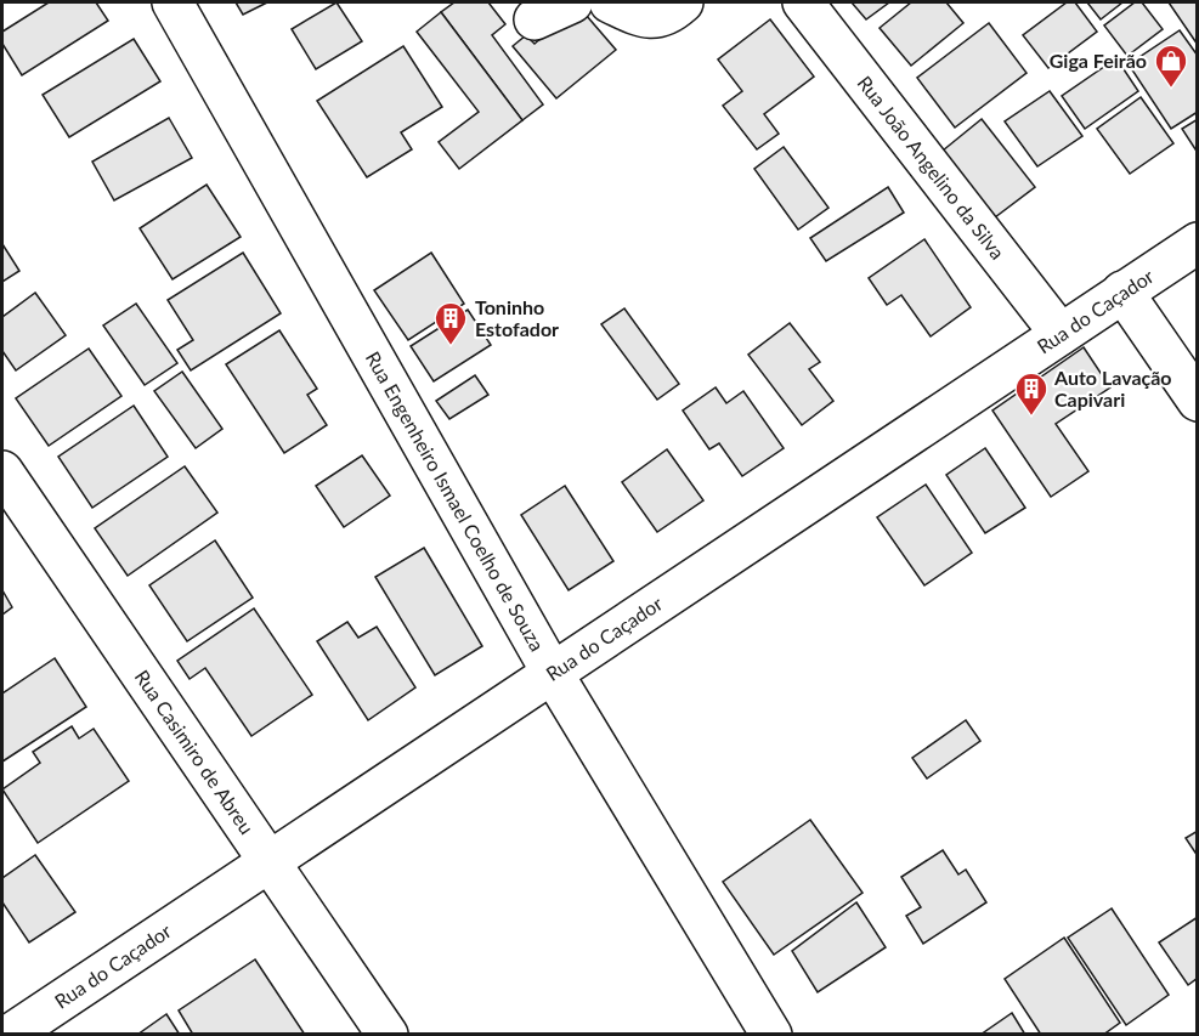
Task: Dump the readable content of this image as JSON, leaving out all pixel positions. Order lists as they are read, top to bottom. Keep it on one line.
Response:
{"streets":{"street":["Rua João Angelino da Silva","Rua do Caçador","Rua Engenheiro Ismael Coelho de Souza","Rua Casimiro de Abreu"]},"crossings":[["Rua João Angelino da Silva","Rua do Caçador"],["Rua do Caçador","Rua Engenheiro Ismael Coelho de Souza"],["Rua do Caçador","Rua Casimiro de Abreu"]],"places":{"shop":["Giga Feirão"],"building":["Toninho Estofador","Auto Lavação Capivari"]}}
